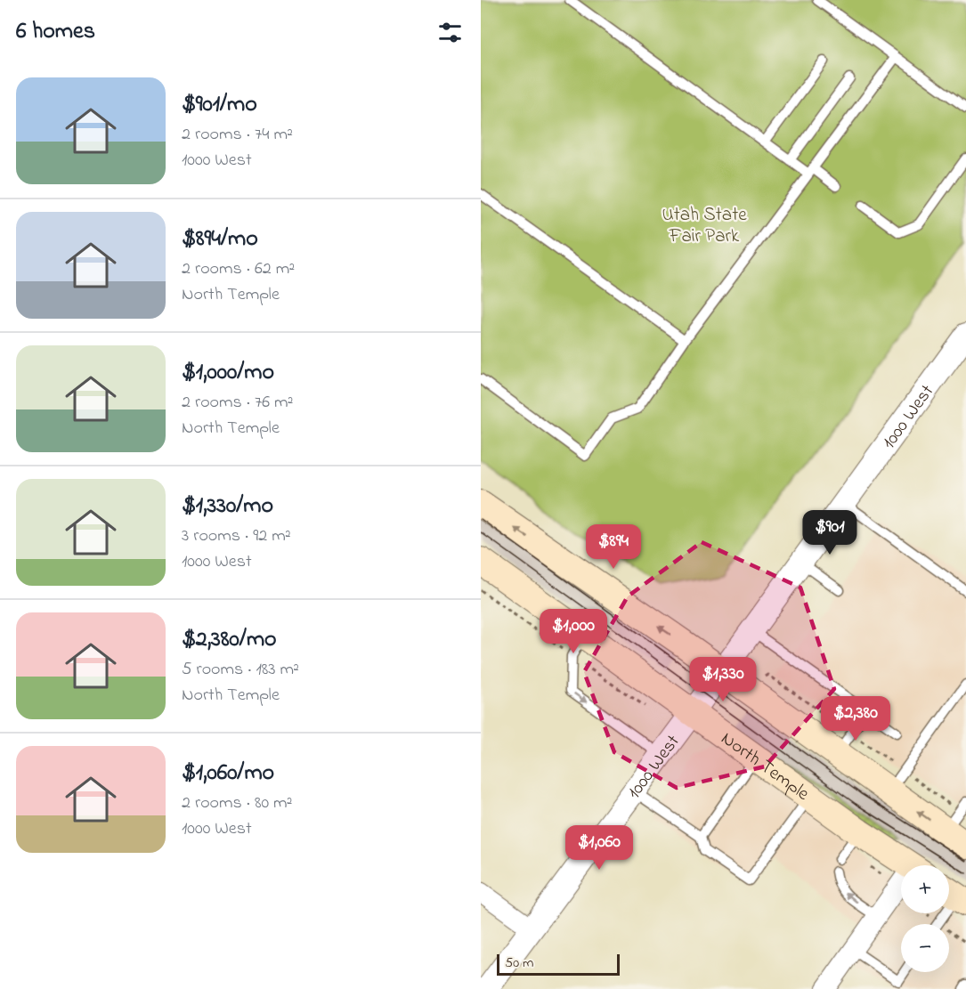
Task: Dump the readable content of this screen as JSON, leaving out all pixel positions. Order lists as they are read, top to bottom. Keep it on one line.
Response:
{"streets":{"main road":["North Temple"],"street":["1000 West"]},"crossings":[["1000 West","North Temple"]],"parks":["Utah State Fair Park"],"scale_bar":"50 m","page":{"heading":"6 homes","list":[{"name":"$901/mo","note":"2 rooms · 74 m² · 1000 West"},{"name":"$894/mo","note":"2 rooms · 62 m² · North Temple"},{"name":"$1,000/mo","note":"2 rooms · 76 m² · North Temple"},{"name":"$1,330/mo","note":"3 rooms · 92 m² · 1000 West"},{"name":"$2,380/mo","note":"5 rooms · 183 m² · North Temple"},{"name":"$1,060/mo","note":"2 rooms · 80 m² · 1000 West"}],"price":["$901","$894","$1,000","$1,330","$2,380","$1,060"],"map_buttons":["+","−"],"scale":"50 m"}}
